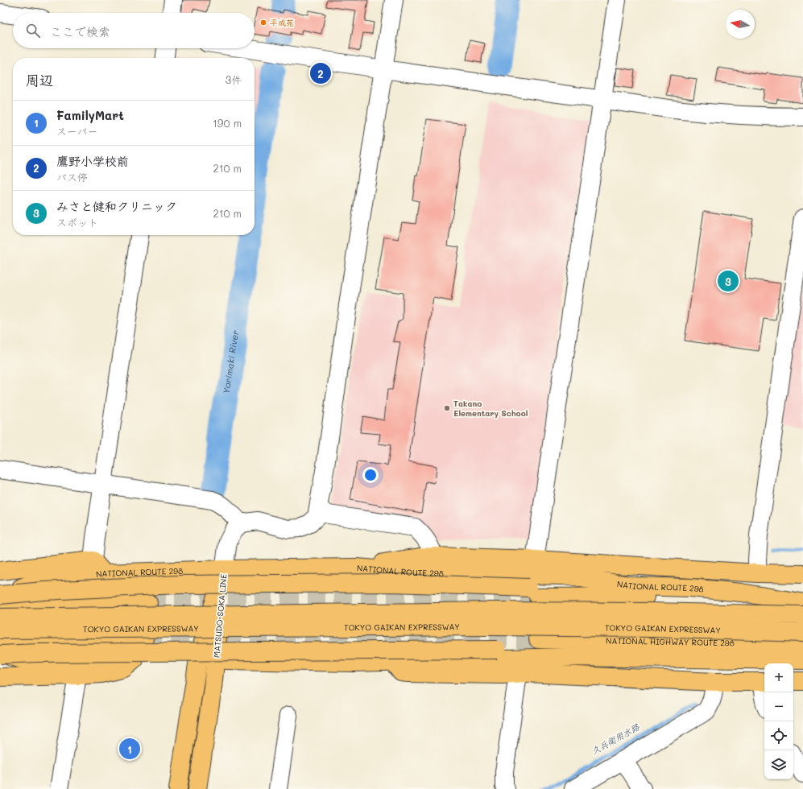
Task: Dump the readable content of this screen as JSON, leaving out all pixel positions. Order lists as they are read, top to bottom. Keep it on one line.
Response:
{"streets":{"main road":["NATIONAL ROUTE 298","MATSUDO-SOKA LINE","TOKYO GAIKAN EXPRESSWAY","NATIONAL HIGHWAY ROUTE 298"]},"crossings":[["NATIONAL ROUTE 298","MATSUDO-SOKA LINE"],["NATIONAL ROUTE 298","TOKYO GAIKAN EXPRESSWAY"]],"water":["Yorimaki River","久兵衛用水路"],"places":["平成苑","Takano Elementary School"],"north":"left","page":{"search":"ここで検索","heading":["周辺","3件"],"pins":["2","3","1"],"list":[{"mark":"1","name":"FamilyMart","note":"スーパー","value":"190 m"},{"mark":"2","name":"鷹野小学校前","note":"バス停","value":"210 m"},{"mark":"3","name":"みさと健和クリニック","note":"スポット","value":"210 m"}],"map_buttons":["+","−"]}}
